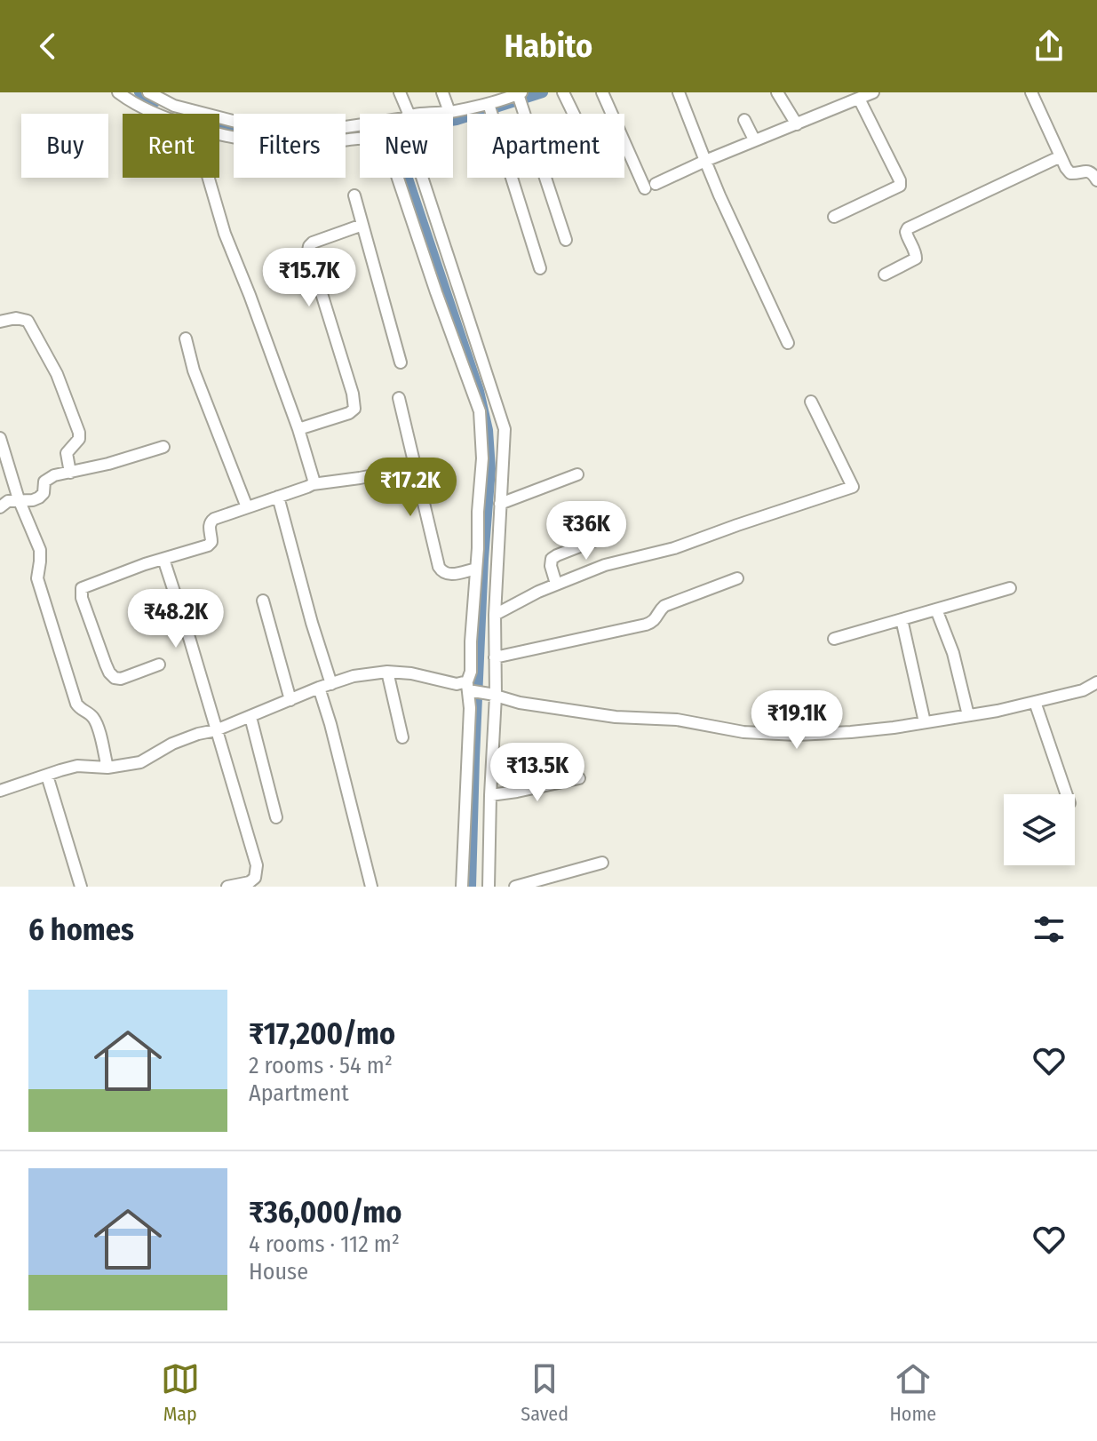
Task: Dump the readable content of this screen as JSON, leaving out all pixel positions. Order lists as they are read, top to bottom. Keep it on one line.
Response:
{"page":{"header":"Habito","chip":["Buy","Rent","Filters","New","Apartment"],"price":["₹15.7K","₹17.2K","₹36K","₹48.2K","₹19.1K","₹13.5K"],"heading":"6 homes","list":[{"name":"₹17,200/mo","note":"2 rooms · 54 m² · Apartment"},{"name":"₹36,000/mo","note":"4 rooms · 112 m² · House"}],"tabs":["Map","Saved","Home"]}}
